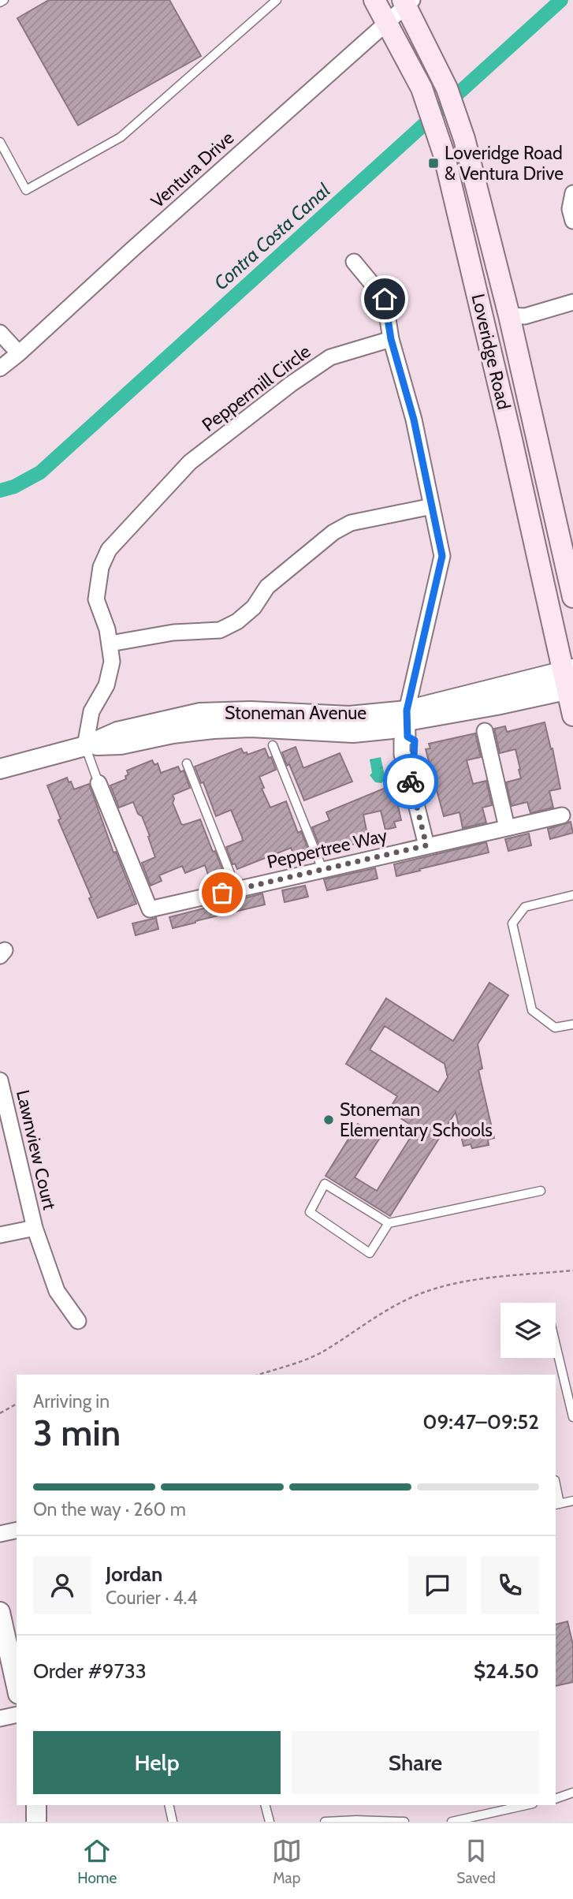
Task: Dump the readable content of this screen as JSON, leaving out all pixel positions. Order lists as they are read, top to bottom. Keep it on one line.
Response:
{"streets":{"main road":["Loveridge Road"],"street":["Ventura Drive","Peppermill Circle","Stoneman Avenue","Peppertree Way","Lawnview Court"]},"crossings":[["Ventura Drive","Loveridge Road"],["Loveridge Road","Stoneman Avenue"],["Peppermill Circle","Stoneman Avenue"],["Peppermill Circle","Peppertree Way"],["Stoneman Avenue","Peppertree Way"]],"water":["Contra Costa Canal"],"places":{"transit":["Loveridge Road & Ventura Drive"],"other":["Stoneman Elementary Schools"]},"page":{"heading":["3 min","Arriving in","09:47–09:52"],"panel":["Jordan","Courier · 4.4","Order #9733","$24.50"],"bar":"On the way · 260 m","buttons":["Help","Share"],"tabs":["Home","Map","Saved"]}}
